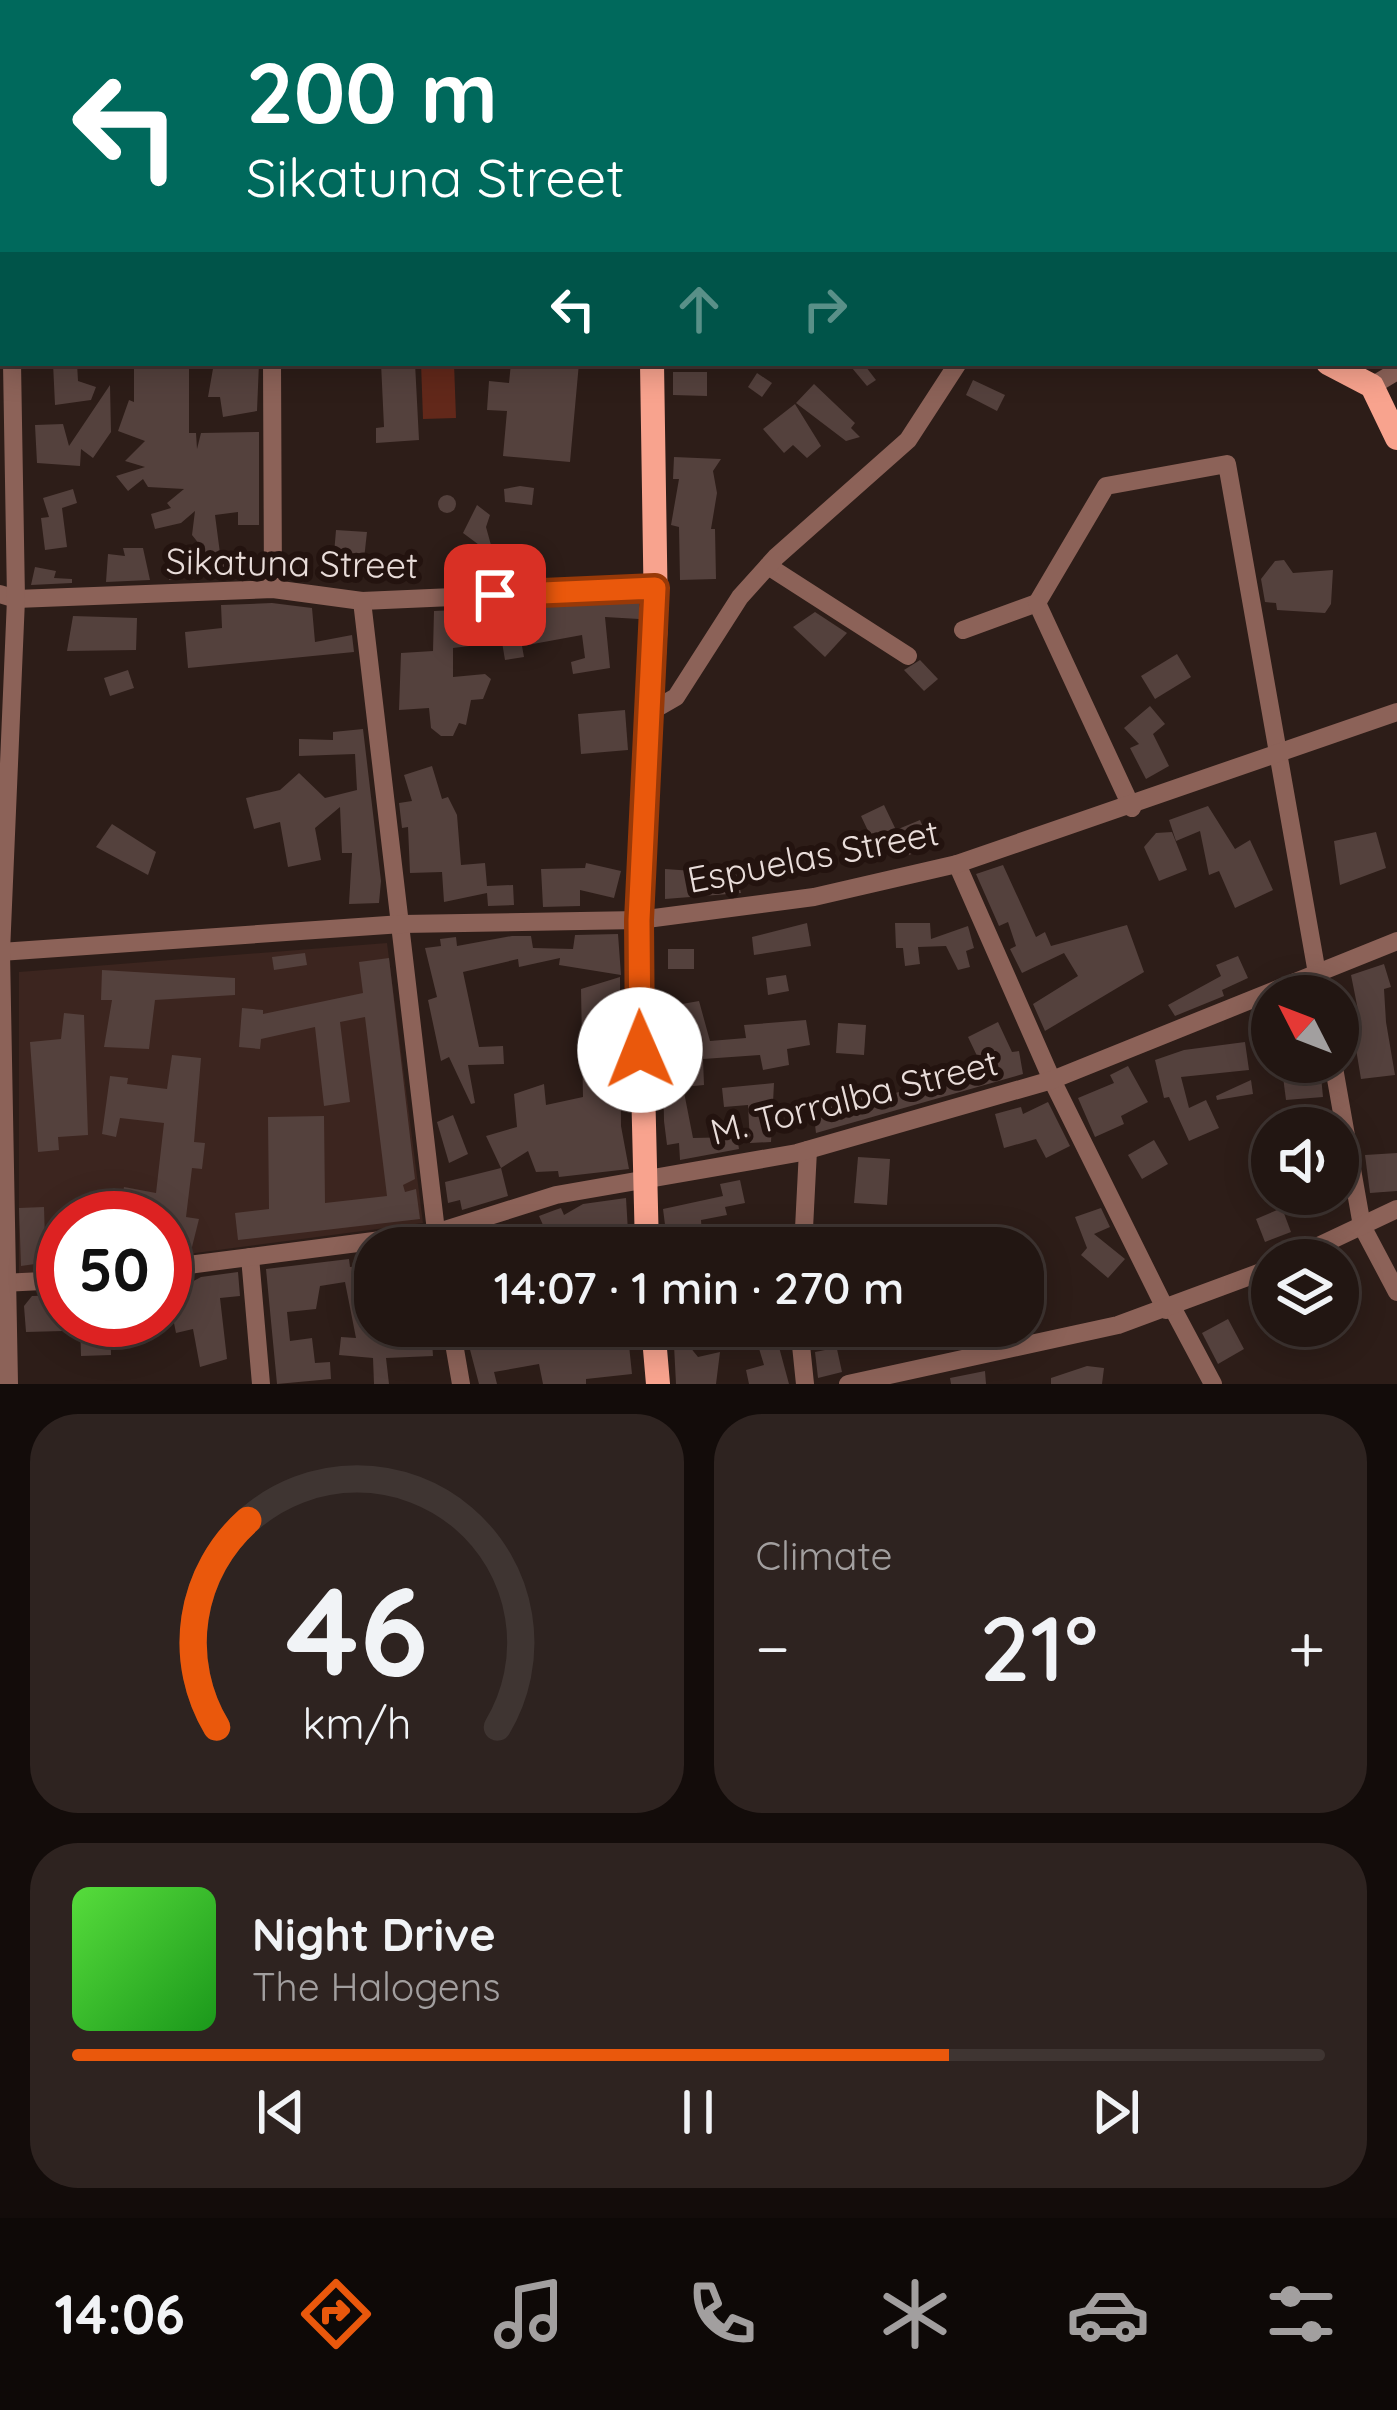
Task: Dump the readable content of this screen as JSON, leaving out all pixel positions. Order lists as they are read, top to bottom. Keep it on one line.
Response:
{"streets":{"street":["Sikatuna Street","Espuelas Street","M. Torralba Street"]},"north":"top left","page":{"turn":["200 m","Sikatuna Street"],"limit":"50","trip":"14:07 · 1 min · 270 m","tile":"Climate","heat":["−","21°","+"],"song":["Night Drive","The Halogens"],"tabs":"14:06","gauge":["46","km/h"]}}
